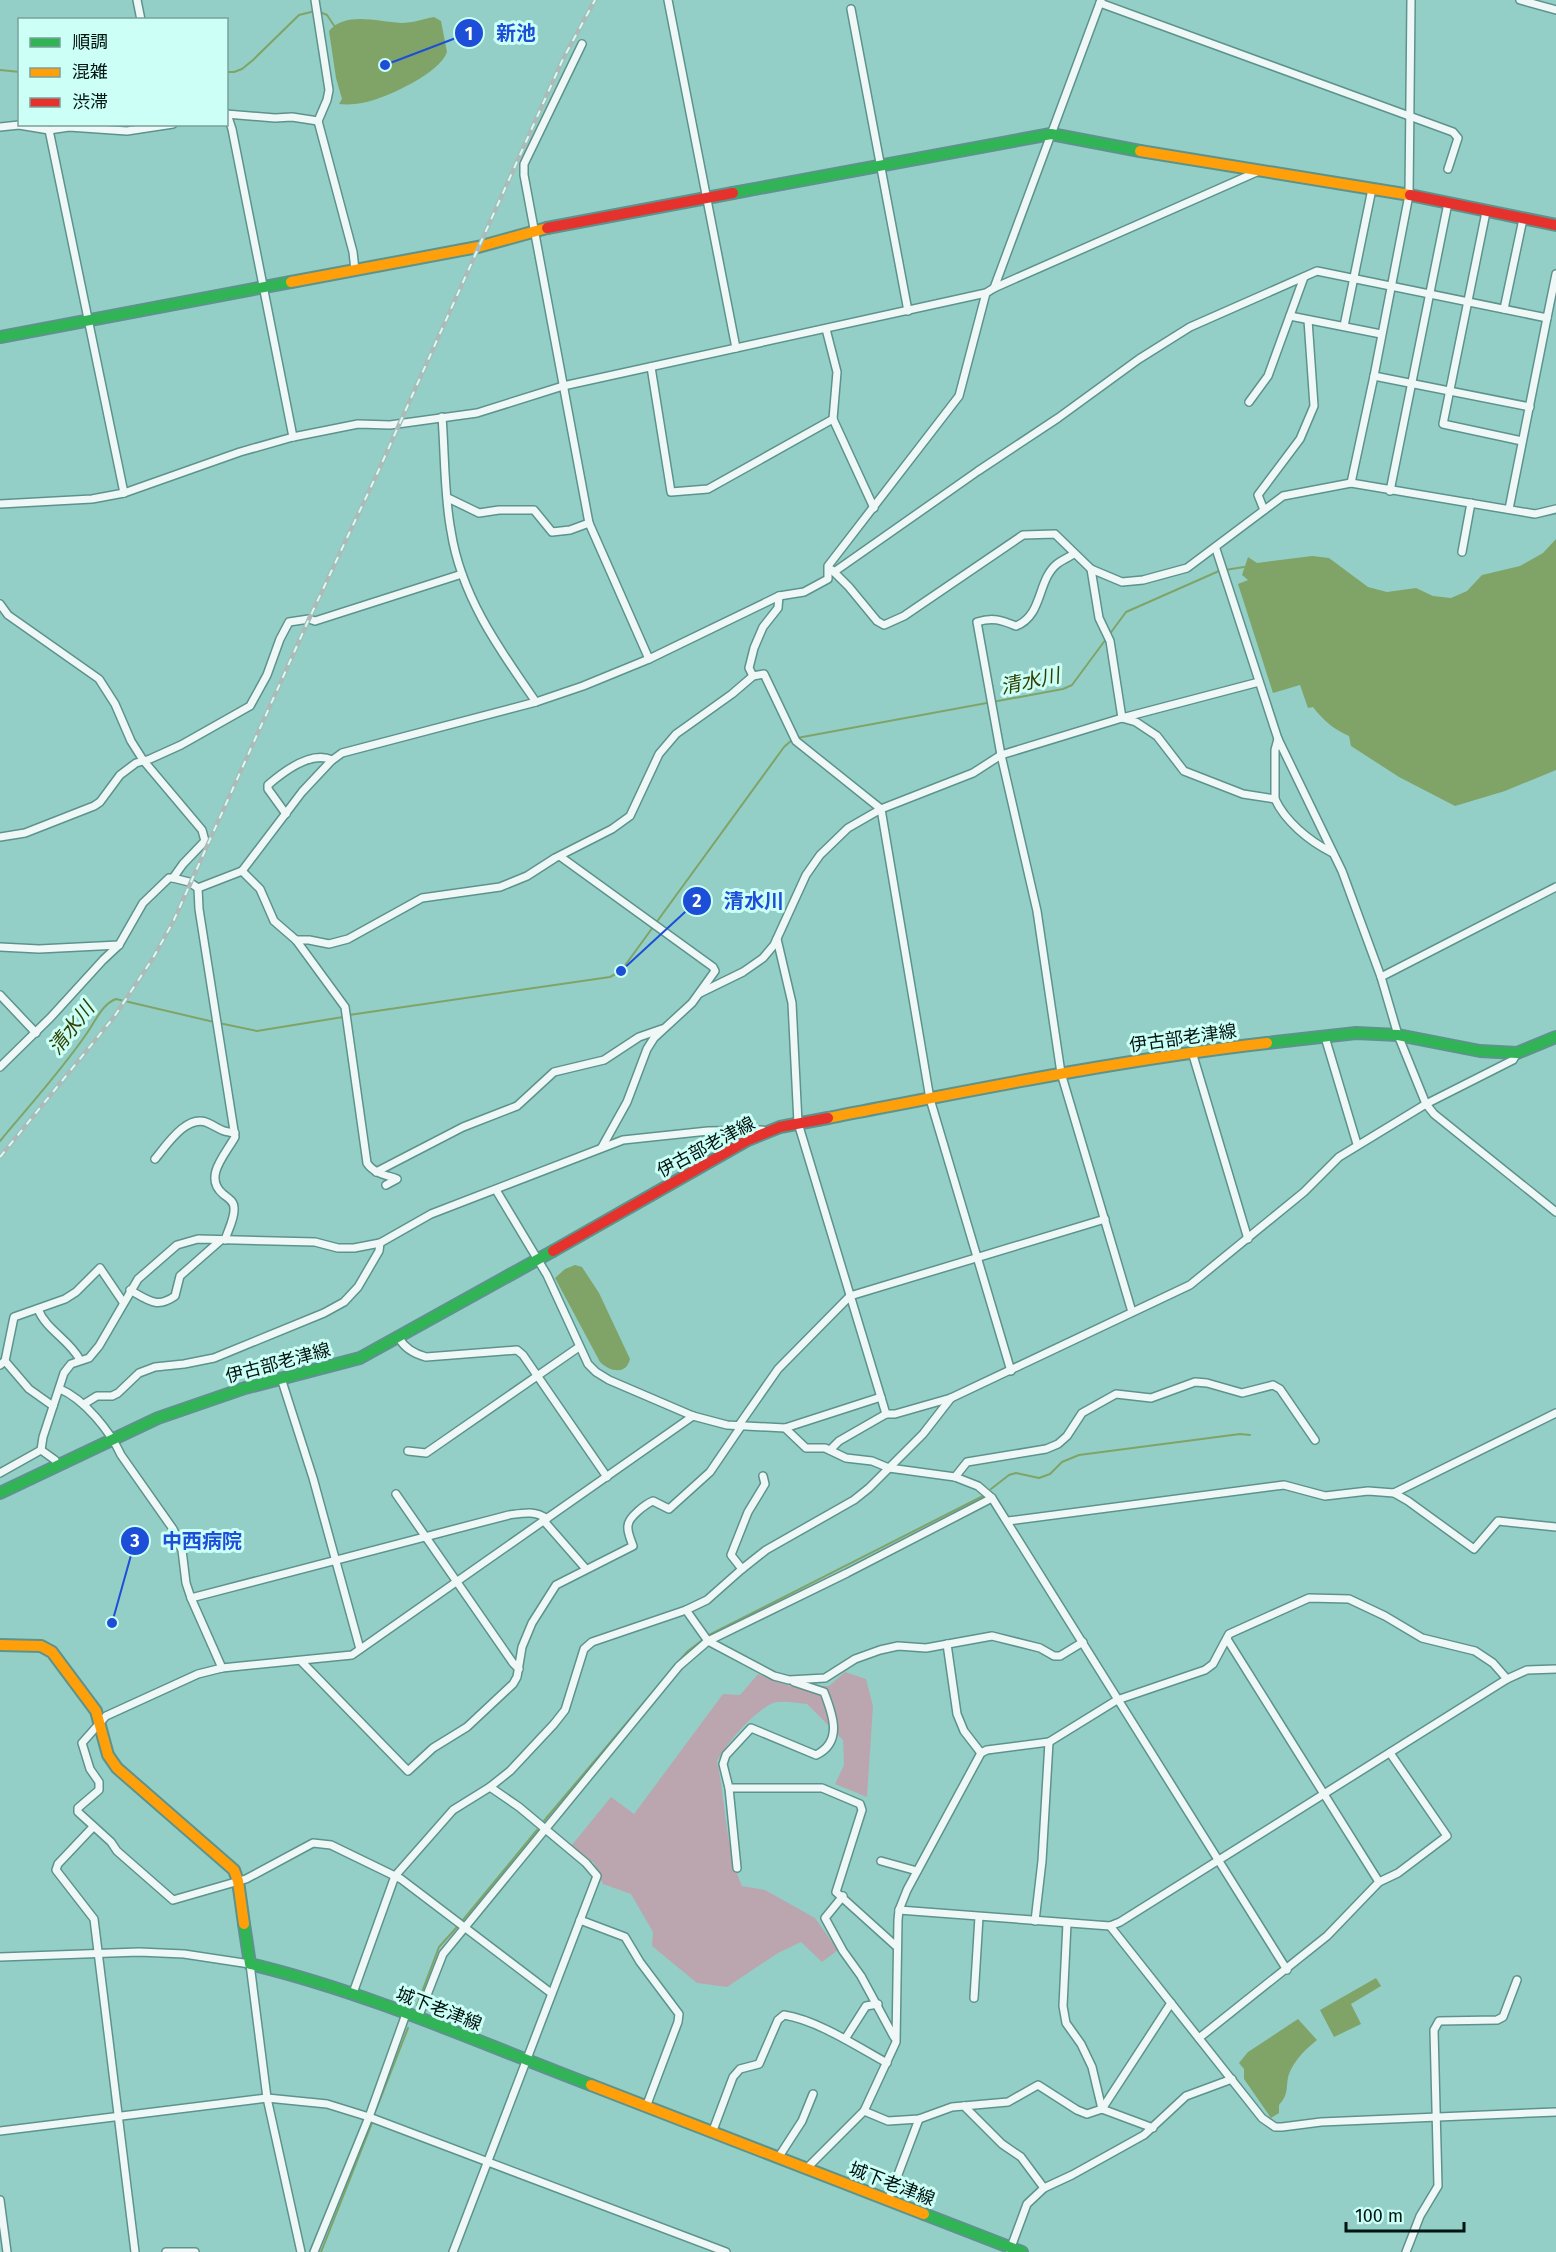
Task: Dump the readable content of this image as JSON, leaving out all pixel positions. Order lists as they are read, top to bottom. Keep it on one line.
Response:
{"streets":{"main road":["伊古部老津線","城下老津線"]},"water":["清水川"],"places":["新池","清水川","中西病院"],"legend":["順調","混雑","渋滞"],"scale_bar":"100 m"}
